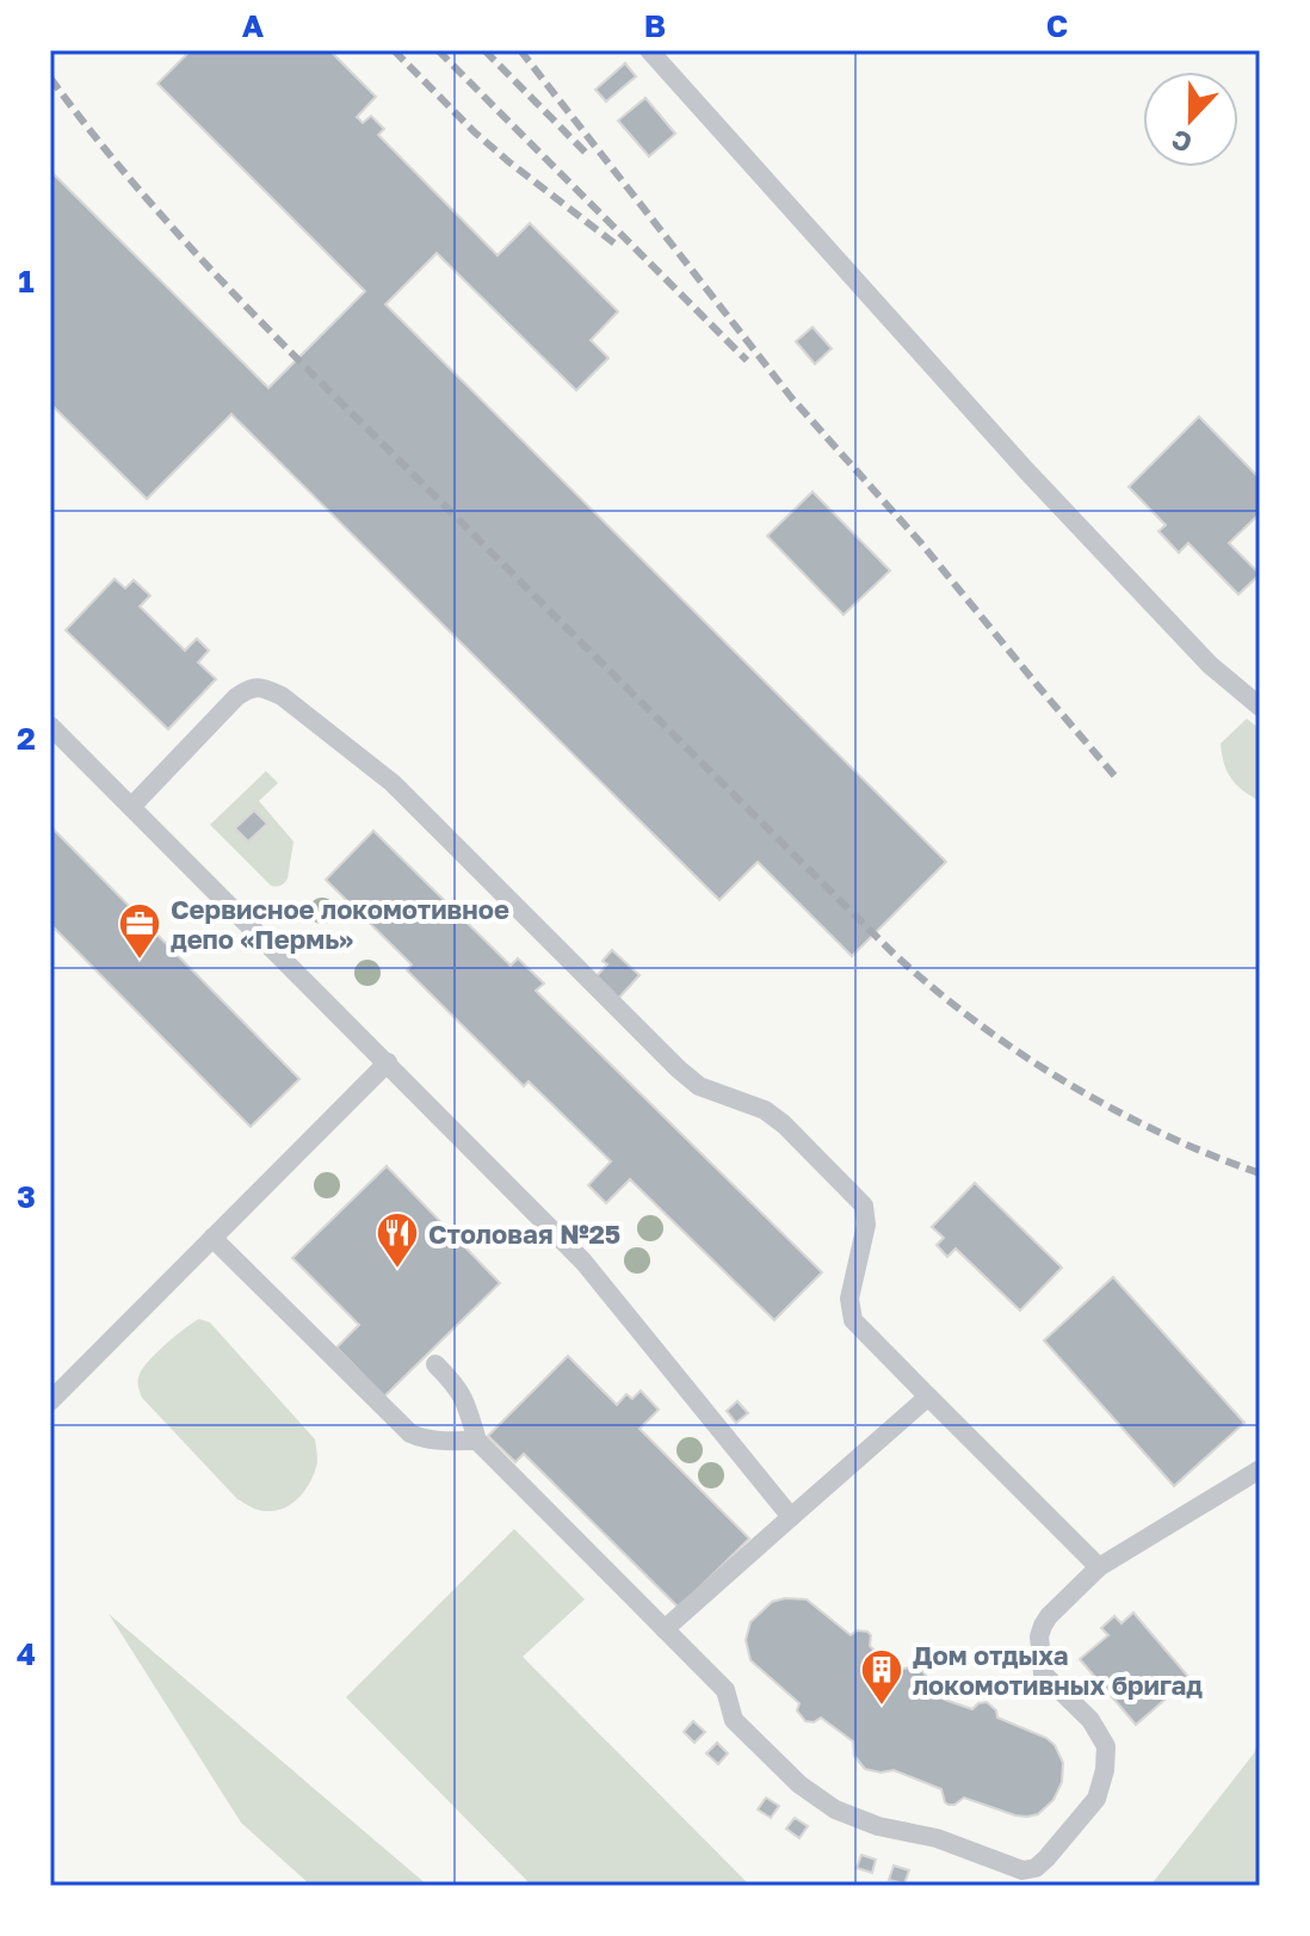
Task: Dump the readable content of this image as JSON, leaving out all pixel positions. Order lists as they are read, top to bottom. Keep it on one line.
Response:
{"places":{"office":["Сервисное локомотивное депо «Пермь»"],"restaurant":["Столовая №25"],"building":["Дом отдыха локомотивных бригад"]},"north":"bottom","grid":{"columns":["A","B","C"],"rows":["1","2","3","4"]}}
